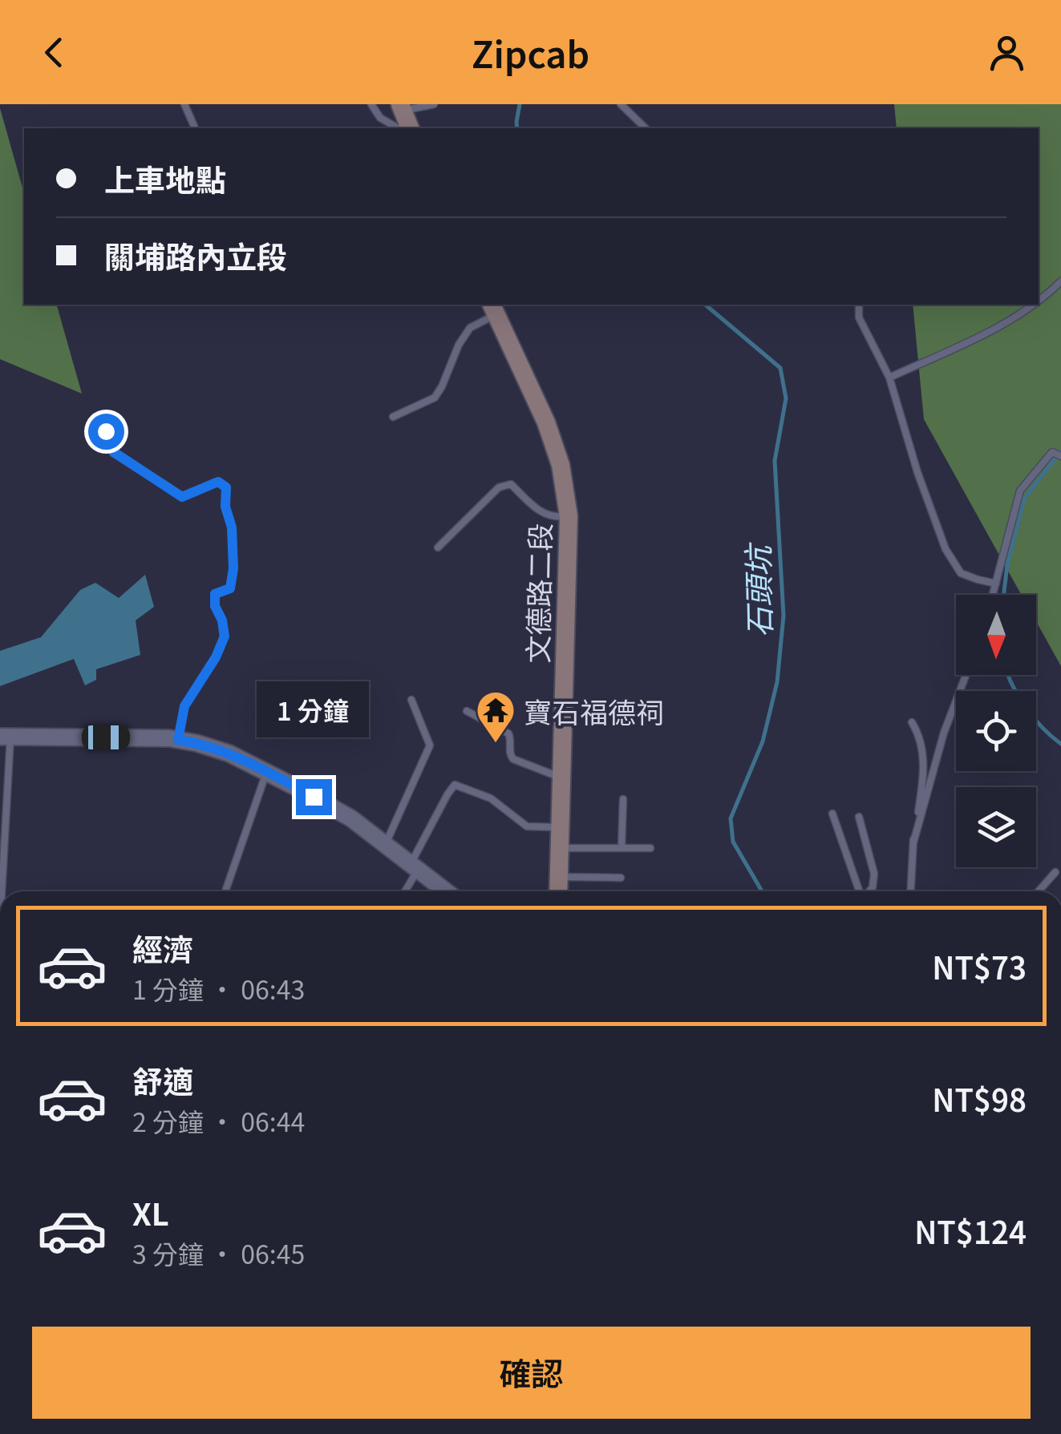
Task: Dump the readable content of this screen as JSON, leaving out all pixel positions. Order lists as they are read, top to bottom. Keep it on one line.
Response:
{"streets":{"main road":["文德路二段"]},"water":["石頭坑"],"places":{"temple":["寶石福德祠"]},"north":"bottom","page":{"header":"Zipcab","banner":["上車地點","關埔路內立段"],"bubble":"1 分鐘","list":[{"name":"經濟","note":"1 分鐘 · 06:43","value":"NT$73"},{"name":"舒適","note":"2 分鐘 · 06:44","value":"NT$98"},{"name":"XL","note":"3 分鐘 · 06:45","value":"NT$124"}],"buttons":"確認"}}
